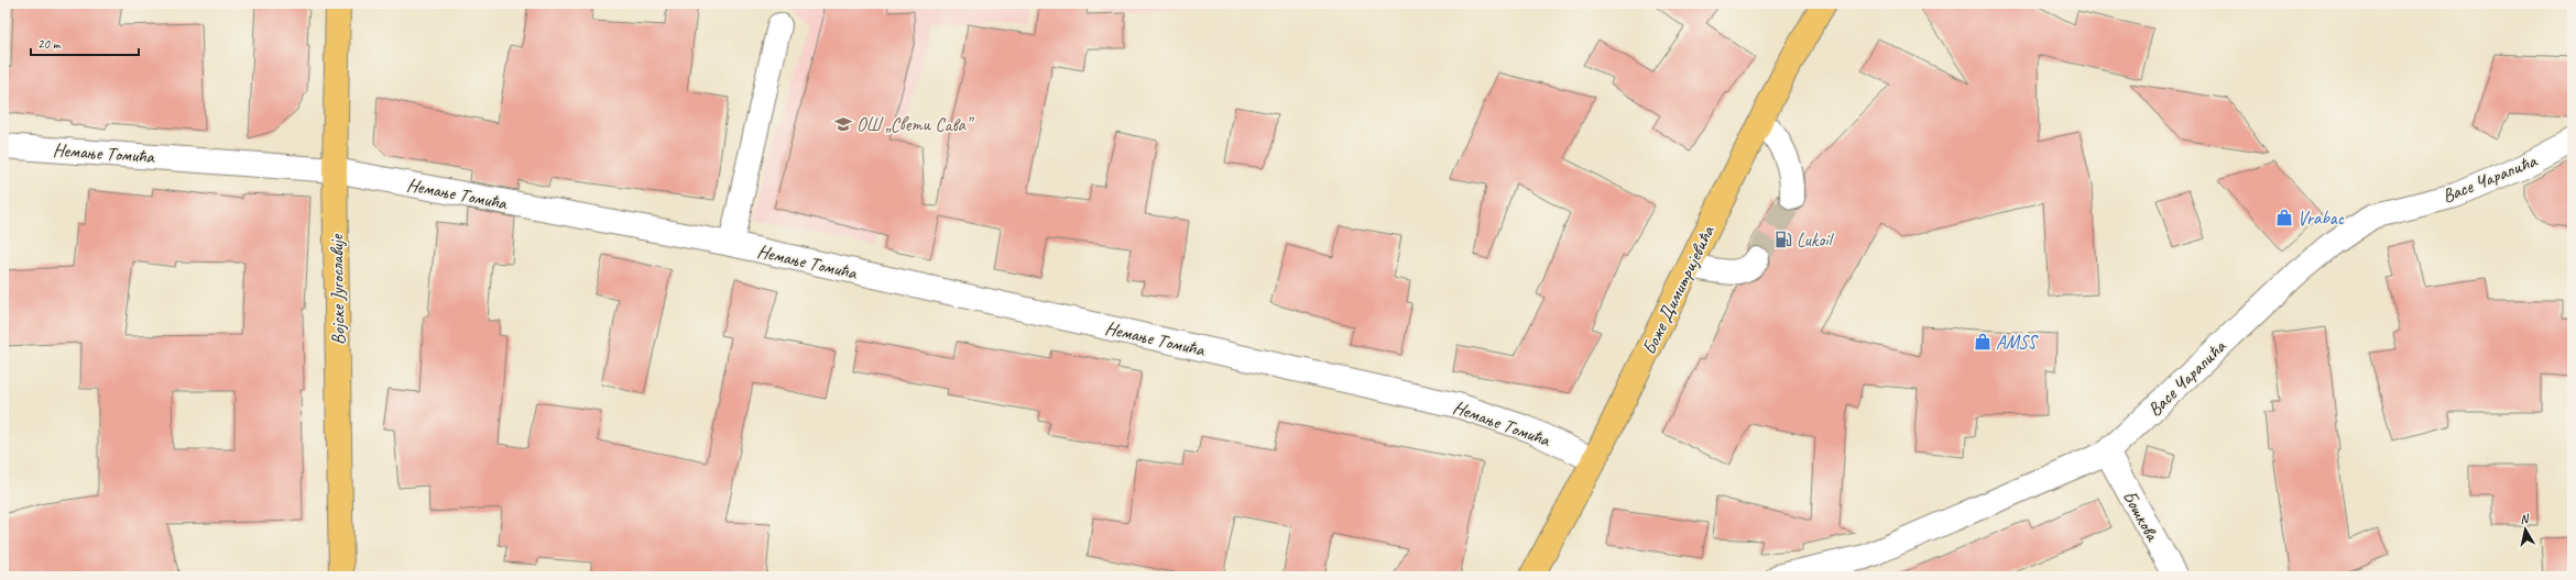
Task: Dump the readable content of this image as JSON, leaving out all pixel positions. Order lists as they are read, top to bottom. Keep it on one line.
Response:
{"streets":{"main road":["Војске Југославије","Боже Димитријевића"],"street":["Немање Томића","Васе Чарапића","Бошкова"]},"crossings":[["Немање Томића","Војске Југославије"],["Немање Томића","Боже Димитријевића"],["Васе Чарапића","Бошкова"]],"places":{"school or university":["ОШ „Свети Сава”"],"shop":["Vrabac","AMSS"],"fuel station":["Lukoil"]},"scale_bar":"20 m","north":"top"}
